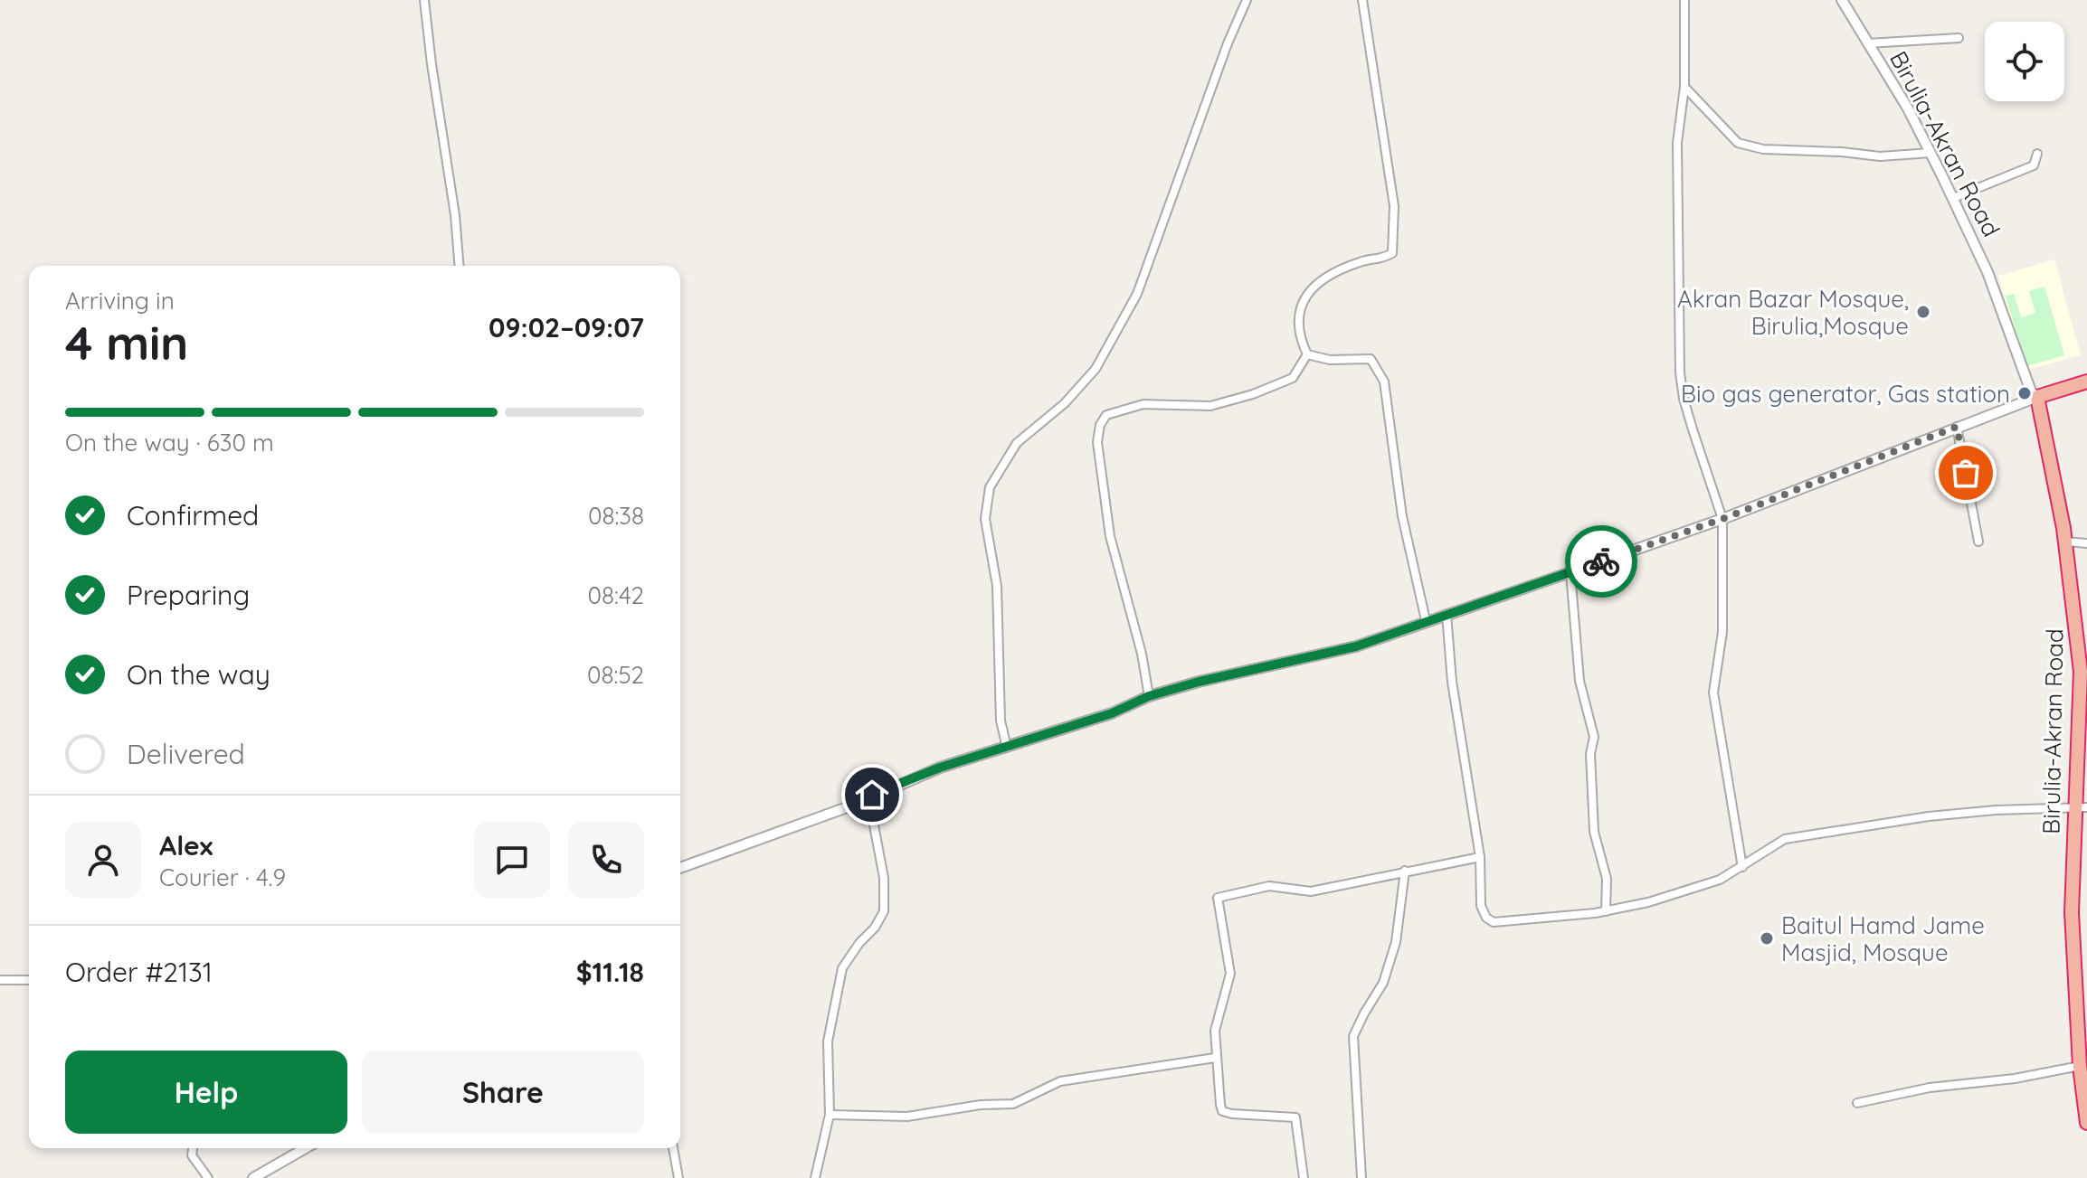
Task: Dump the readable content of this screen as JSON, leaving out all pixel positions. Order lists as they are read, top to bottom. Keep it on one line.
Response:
{"streets":{"highway":["Birulia-Akran Road"]},"places":["Akran Bazar Mosque, Birulia,Mosque","Bio gas generator, Gas station","Baitul Hamd Jame Masjid, Mosque"],"page":{"heading":["4 min","Arriving in","09:02–09:07"],"panel":["Alex","Courier · 4.9","Order #2131","$11.18"],"bar":"On the way · 630 m","list":[["Confirmed","08:38"],["Preparing","08:42"],["On the way","08:52"],"Delivered"],"buttons":["Help","Share"]}}
